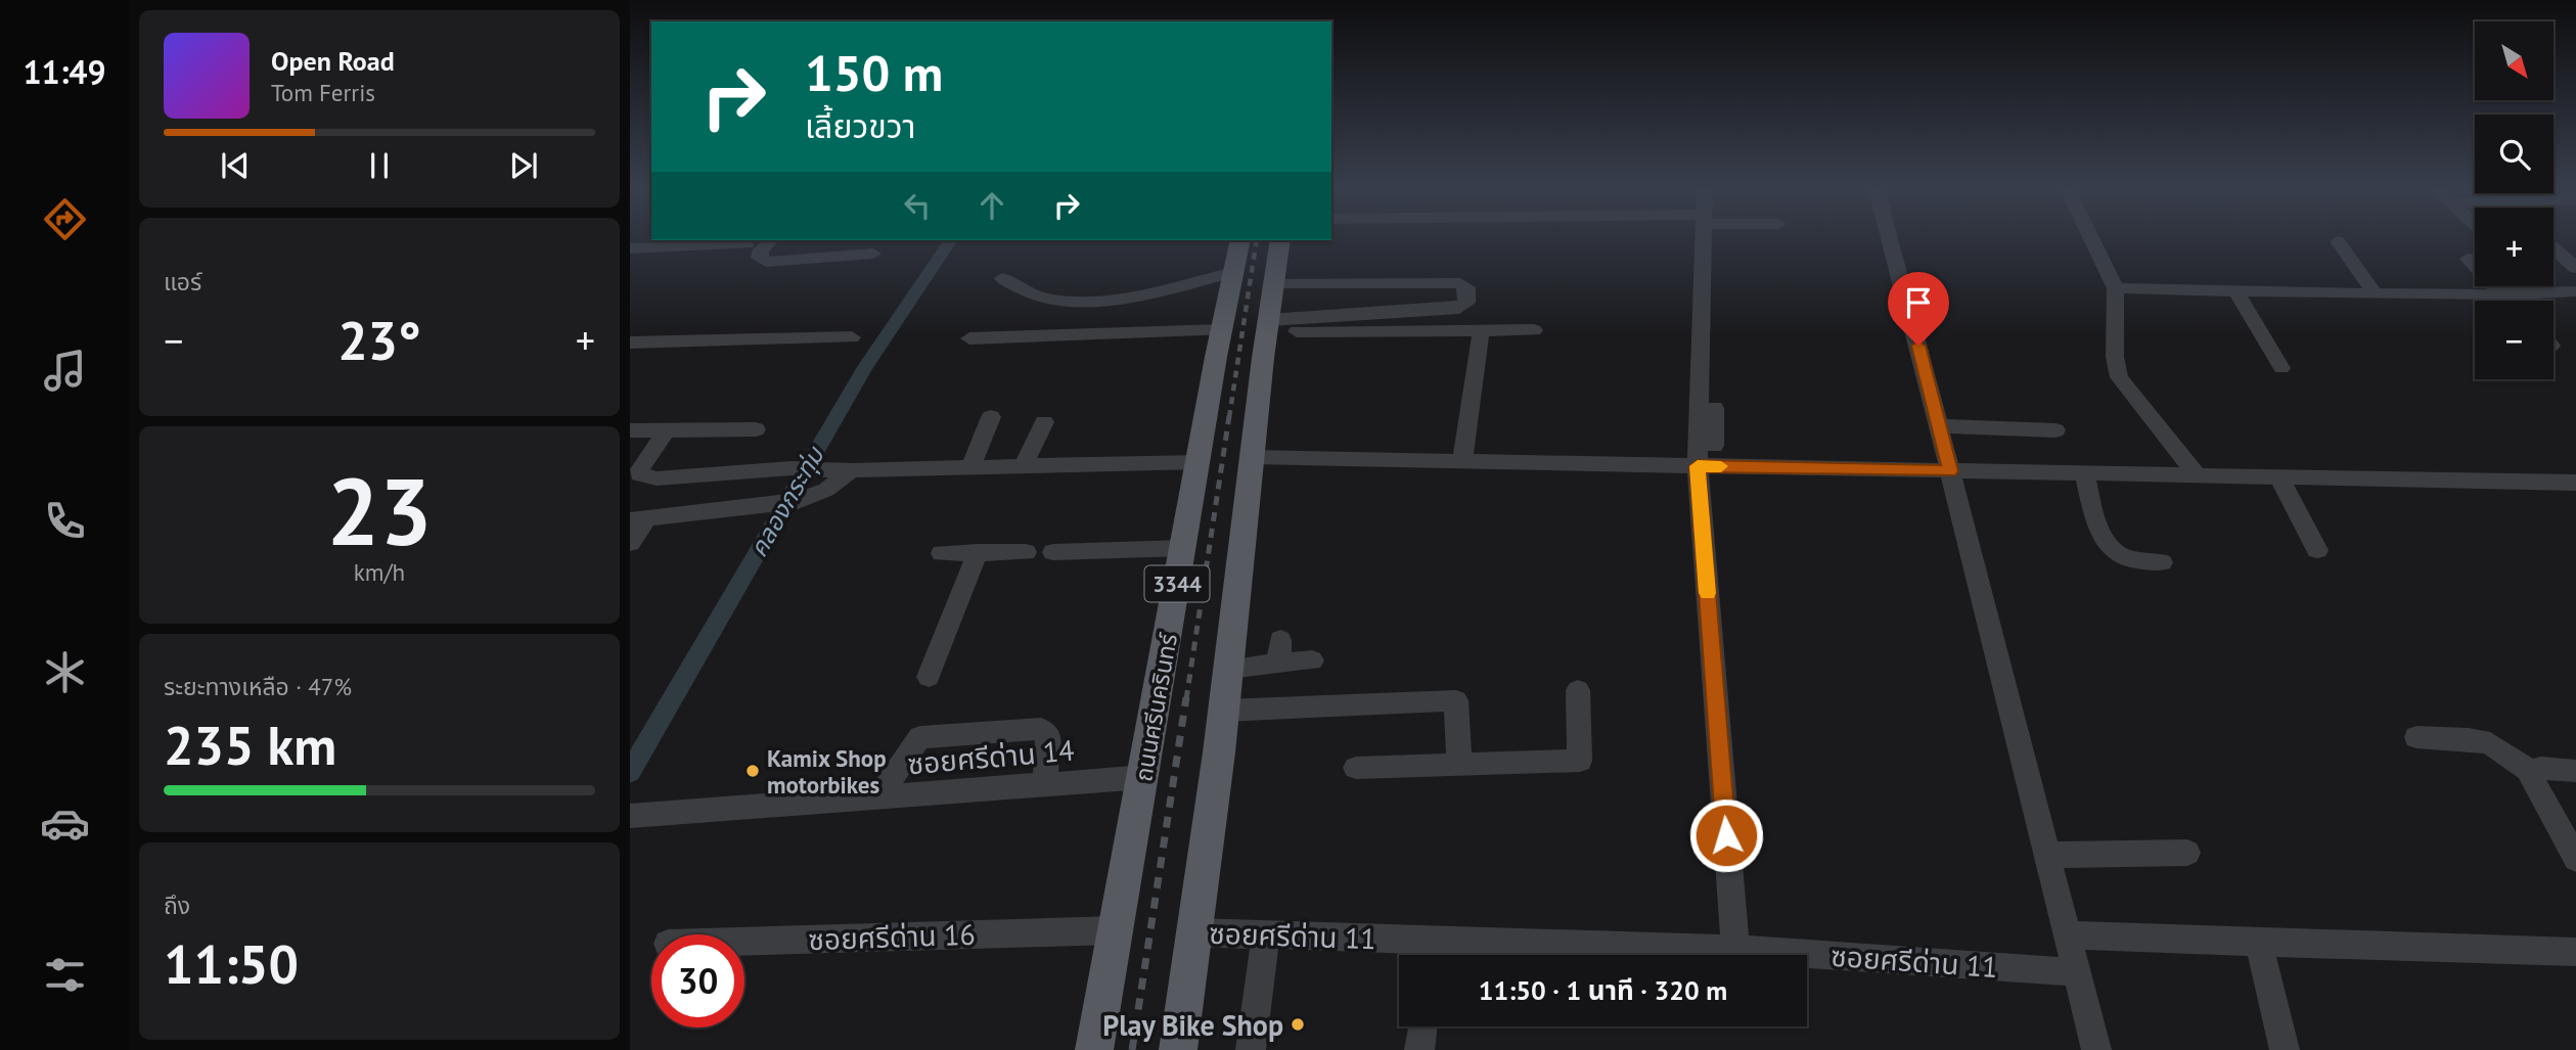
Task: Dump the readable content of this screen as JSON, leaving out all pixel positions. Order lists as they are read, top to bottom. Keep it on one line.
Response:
{"streets":{"main road":["3344","ถนนศรีนครินทร์"],"street":["ซอยศรีด่าน 14","ซอยศรีด่าน 11","ซอยศรีด่าน 16"]},"crossings":[["3344","ซอยศรีด่าน 11"],["ถนนศรีนครินทร์","ซอยศรีด่าน 14"],["ถนนศรีนครินทร์","ซอยศรีด่าน 16"]],"water":["คลองกระทุ่ม"],"places":["Kamix Shop motorbikes","Play Bike Shop"],"north":"bottom right","page":{"tabs":"11:49","map_buttons":["+","−"],"turn":["150 m","เลี้ยวขวา"],"song":["Open Road","Tom Ferris"],"tile":["แอร์",["23","km/h"],["ระยะทางเหลือ · 47%","235 km"],["ถึง","11:50"]],"heat":["−","23°","+"],"limit":"30","trip":"11:50 · 1 นาที · 320 m"}}
